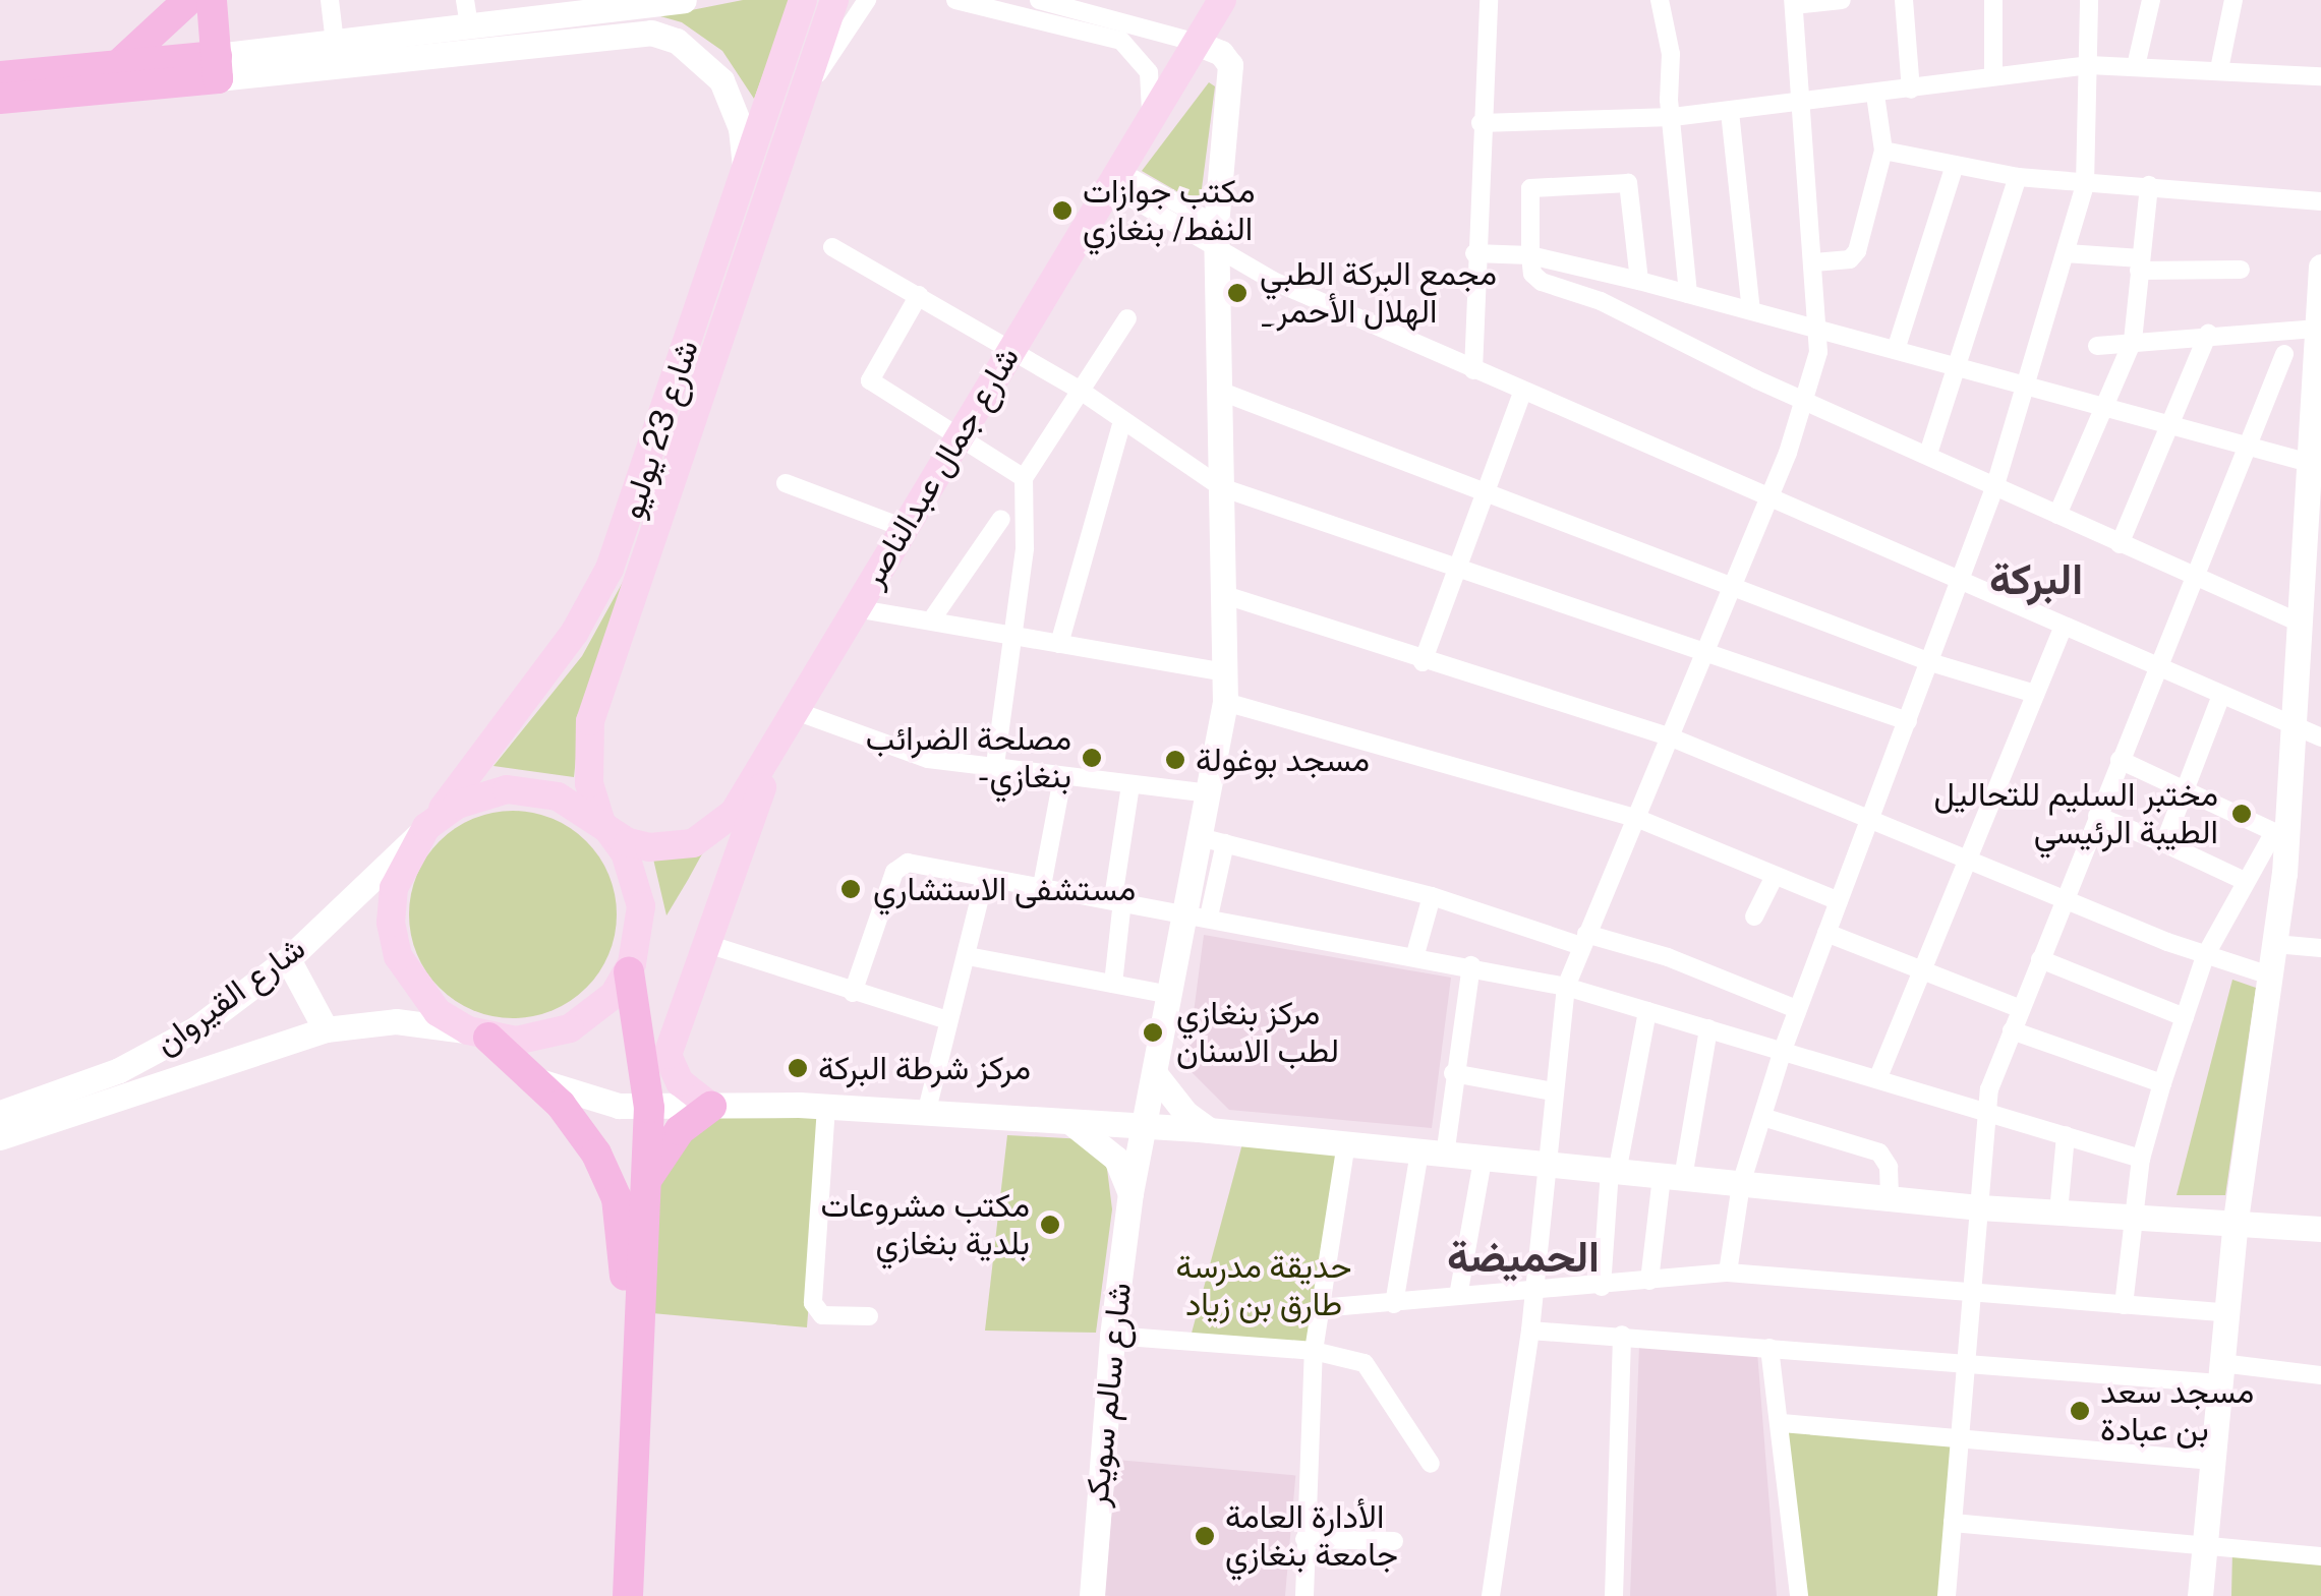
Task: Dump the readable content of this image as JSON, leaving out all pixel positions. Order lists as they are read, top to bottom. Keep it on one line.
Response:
{"streets":{"main road":["شارع 23 يوليو","شارع جمال عبدالناصر","شارع القيروان","شارع سالم سويكر"]},"crossings":[["شارع 23 يوليو","شارع جمال عبدالناصر"],["شارع 23 يوليو","شارع القيروان"],["شارع جمال عبدالناصر","شارع القيروان"],["شارع جمال عبدالناصر","شارع سالم سويكر"]],"districts":["البركة","الحميضة"],"parks":["حديقة مدرسة طارق بن زياد"],"places":["مكتب جوازات النفط/ بنغازي","مجمع البركة الطبي _الهلال الأحمر","مصلحة الضرائب -بنغازي","مسجد بوغولة","مختبر السليم للتحاليل الطيبة الرئيسي","مستشفى الاستشاري","مركز بنغازي لطب الاسنان","مركز شرطة البركة","مكتب مشروعات بلدية بنغازي","مسجد سعد بن عبادة","الأدارة العامة جامعة بنغازي"]}
